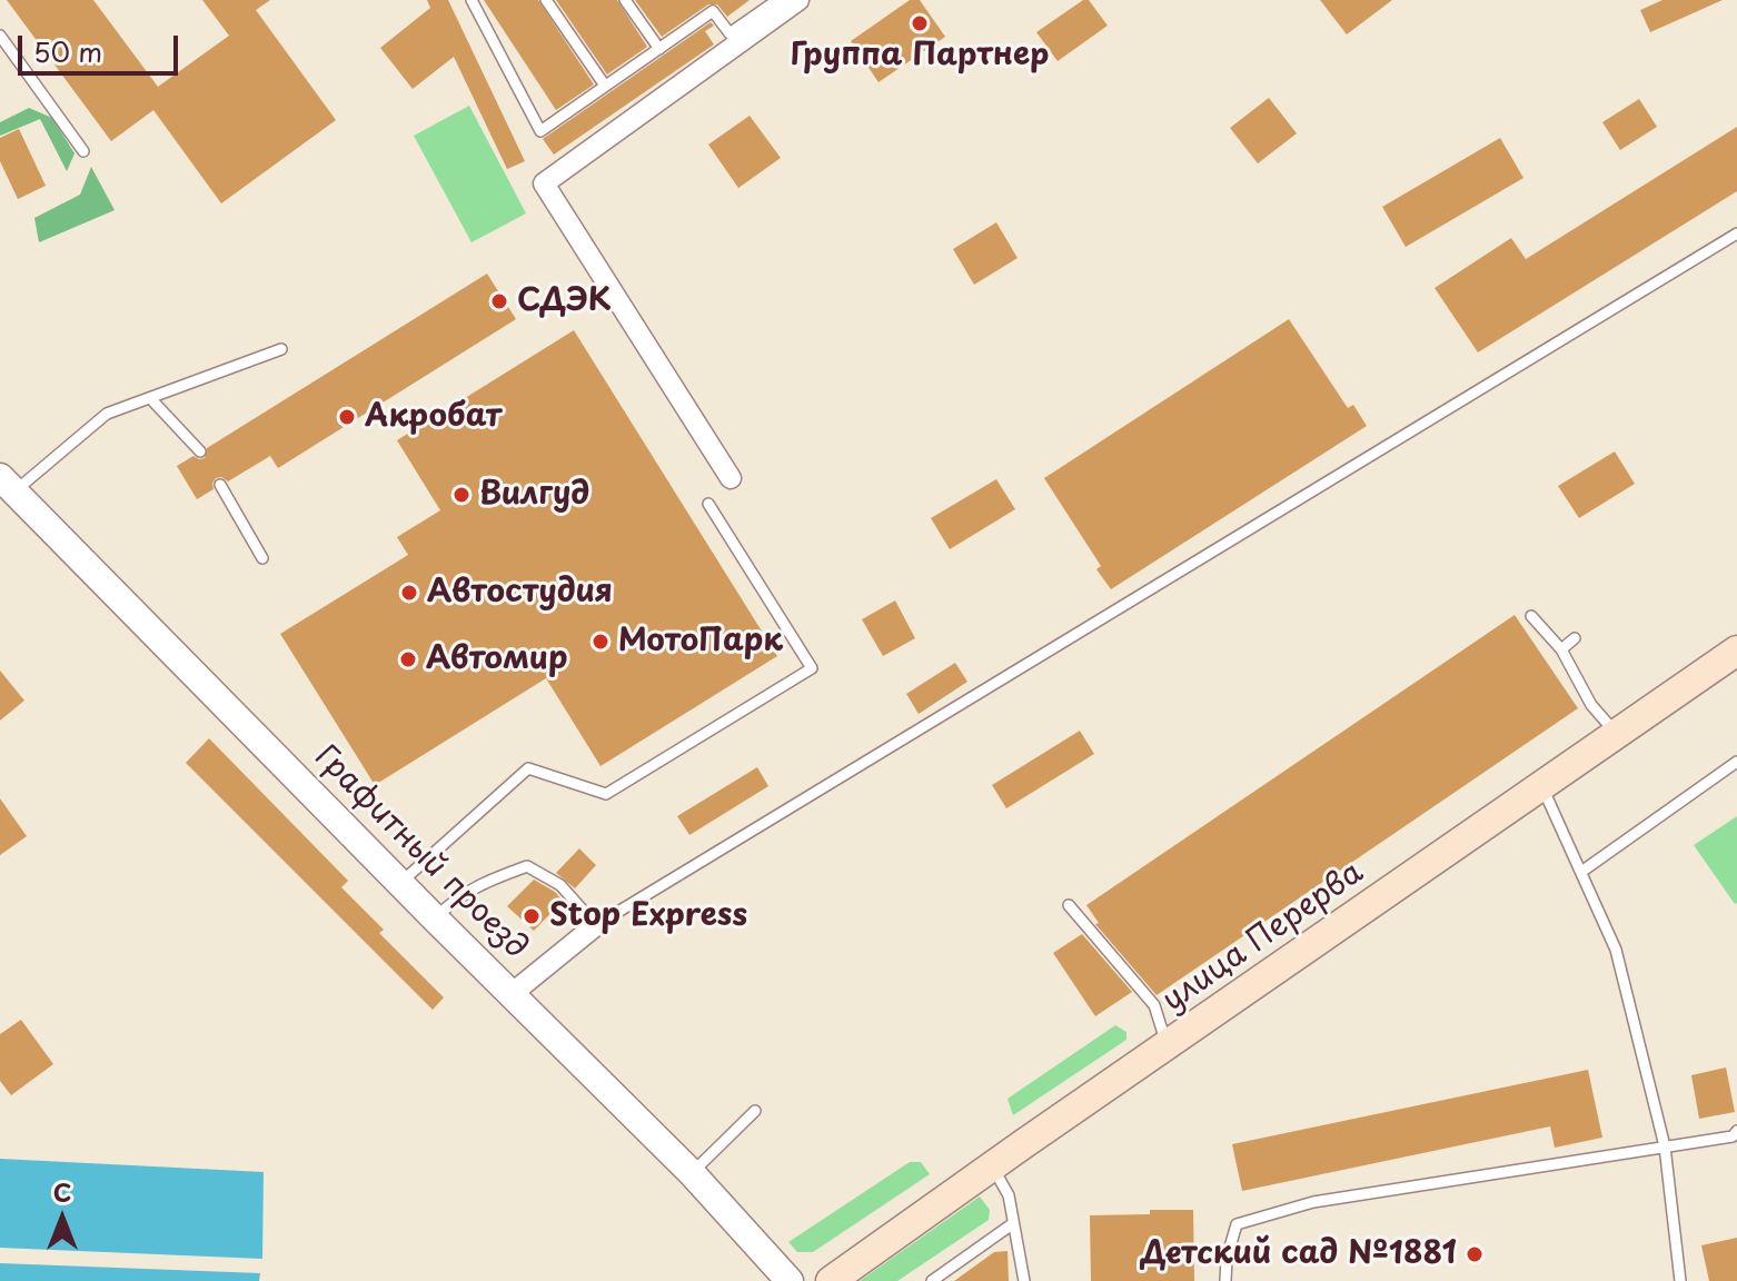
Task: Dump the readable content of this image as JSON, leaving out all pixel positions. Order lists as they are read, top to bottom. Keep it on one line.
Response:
{"streets":{"main road":["улица Перерва"],"street":["Графитный проезд"]},"places":["Группа Партнер","СДЭК","Акробат","Вилгуд","Автостудия","МотоПарк","Автомир","Stop Express","Детский сад №1881"],"scale_bar":"50 m","north":"top"}
